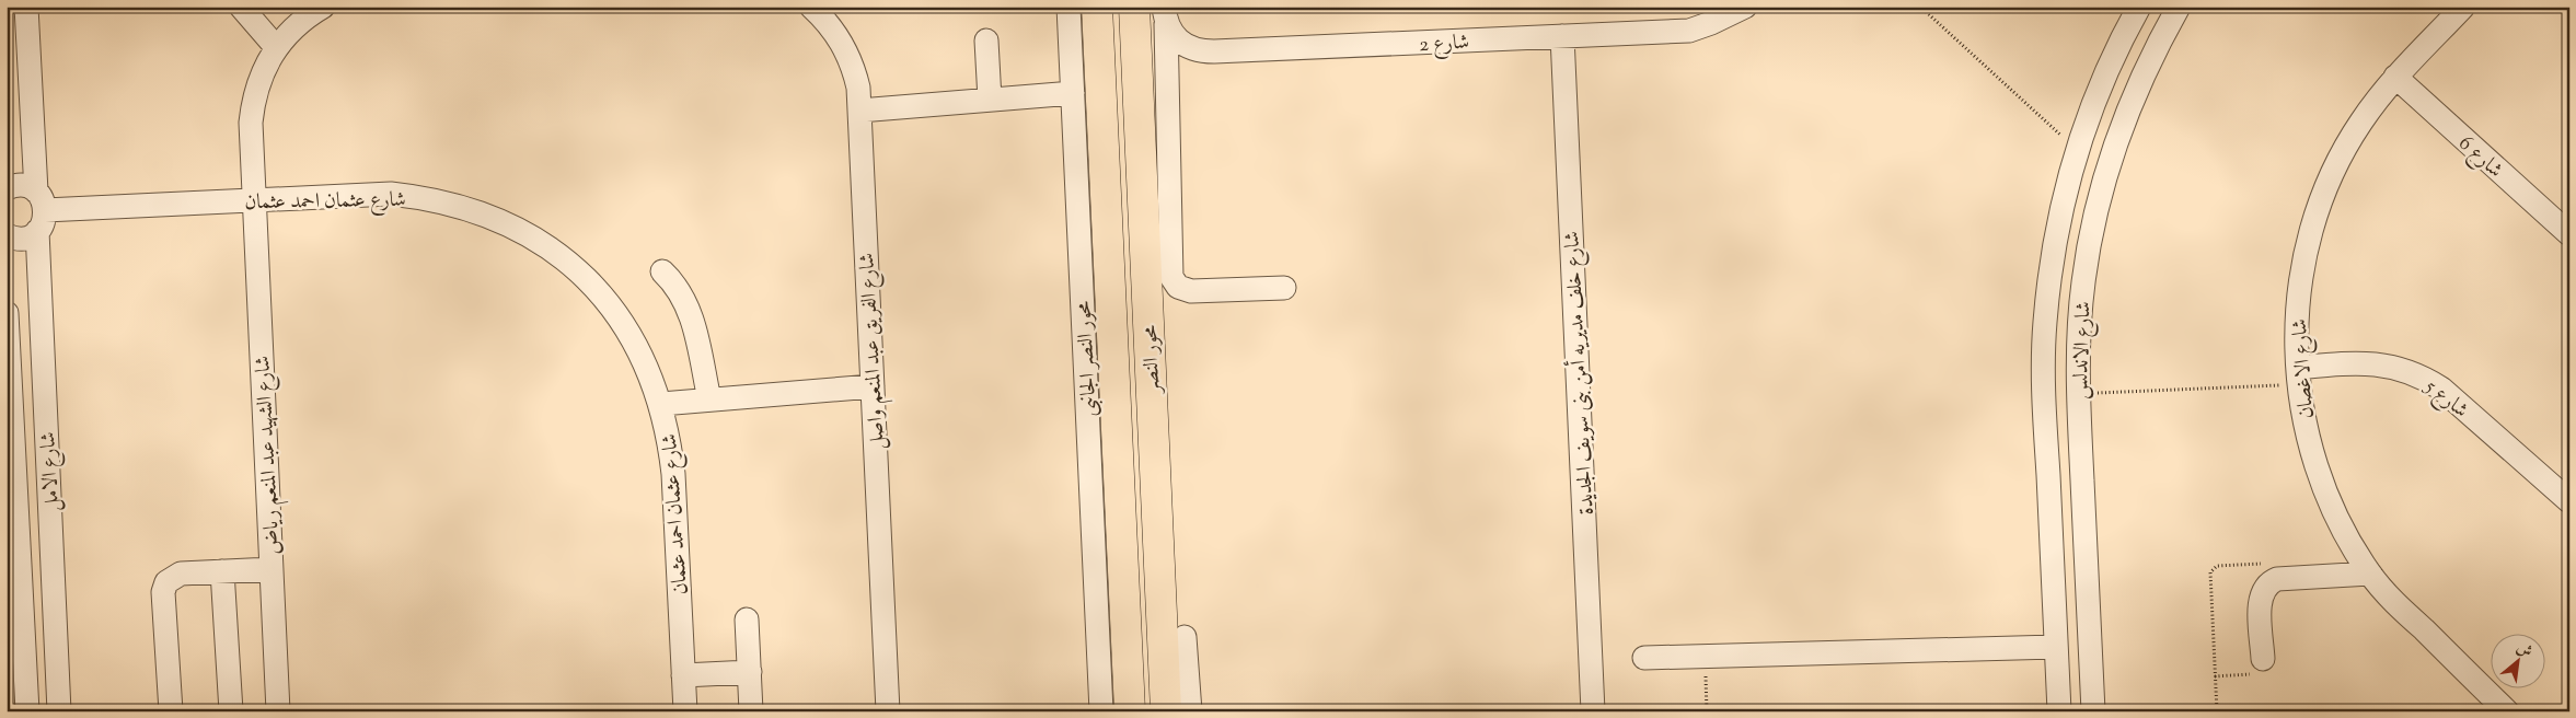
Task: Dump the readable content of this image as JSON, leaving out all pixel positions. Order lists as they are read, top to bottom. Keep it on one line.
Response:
{"streets":{"highway":["محور النصر"],"street":["شارع 2","شارع 6","شارع عثمان احمد عثمان","شارع الاندلس","شارع الفريق عبد المنعم واصل","محور النصر الجانبى","شارع الاغصان","شارع خلف مديريه أمن بنى سويف الجديدة","شارع 5","شارع الشهيد عبد المنعم رياض","شارع الامل"]},"crossings":[["شارع 2","شارع خلف مديريه أمن بنى سويف الجديدة"],["شارع 6","شارع الاغصان"],["شارع عثمان احمد عثمان","شارع الشهيد عبد المنعم رياض"],["شارع الاغصان","شارع 5"]],"north":"top right"}
